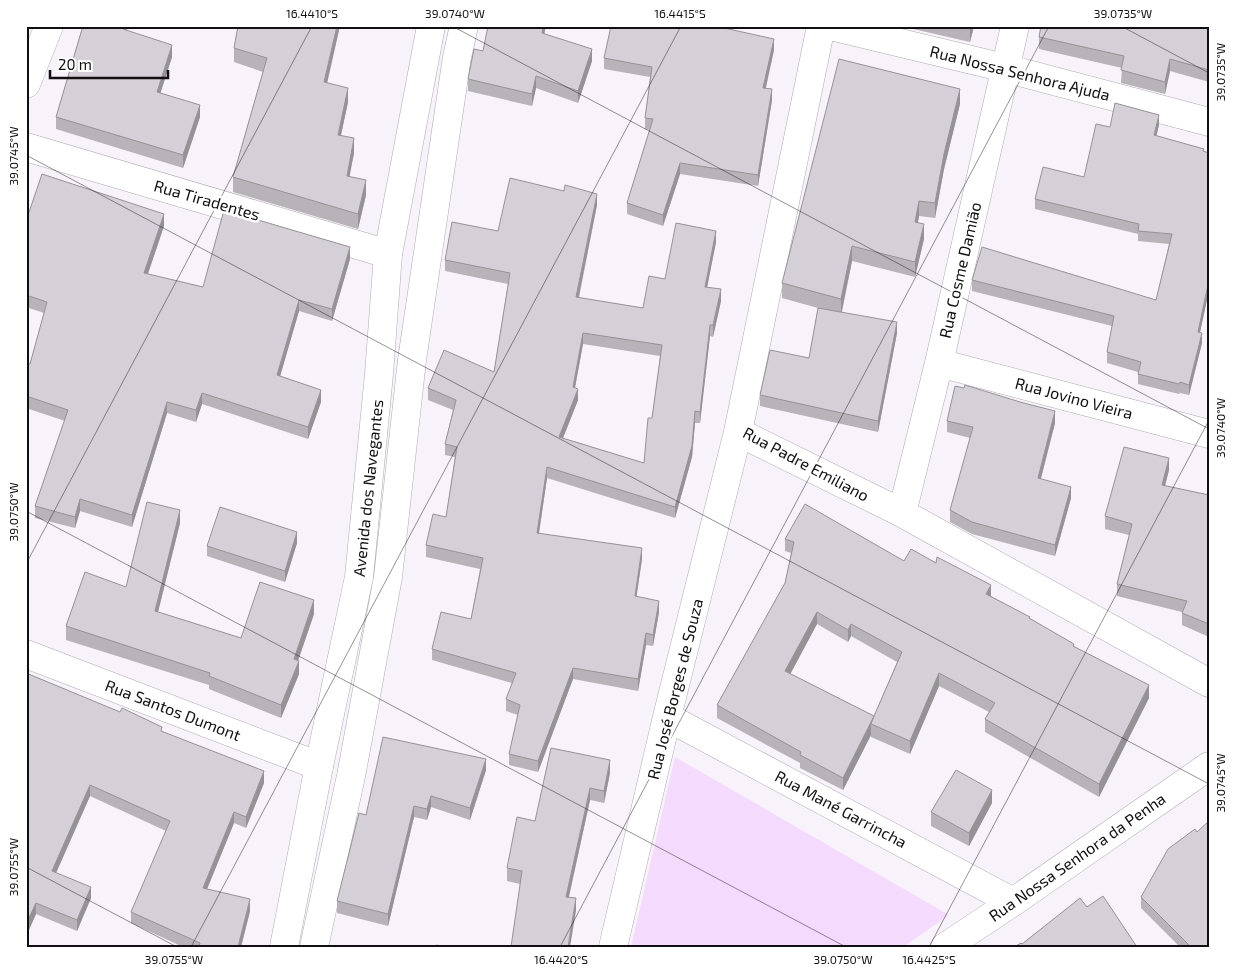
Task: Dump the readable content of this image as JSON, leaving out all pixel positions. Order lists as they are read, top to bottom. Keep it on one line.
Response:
{"streets":{"street":["Rua Nossa Senhora Ajuda","Rua Tiradentes","Rua Cosme Damião","Rua Jovino Vieira","Rua Padre Emiliano","Avenida dos Navegantes","Rua José Borges de Souza","Rua Santos Dumont","Rua Mané Garrincha","Rua Nossa Senhora da Penha"]},"crossings":[["Rua Nossa Senhora Ajuda","Rua Cosme Damião"],["Rua Tiradentes","Avenida dos Navegantes"],["Rua Cosme Damião","Rua Jovino Vieira"],["Rua Cosme Damião","Rua Padre Emiliano"],["Rua Padre Emiliano","Rua José Borges de Souza"],["Avenida dos Navegantes","Rua Santos Dumont"],["Rua José Borges de Souza","Rua Mané Garrincha"],["Rua Mané Garrincha","Rua Nossa Senhora da Penha"]],"scale_bar":"20 m","coordinates":["16.4410°S","39.0740°W","16.4415°S","39.0735°W","39.0745°W","39.0750°W","39.0755°W","16.4420°S","16.4425°S"]}
